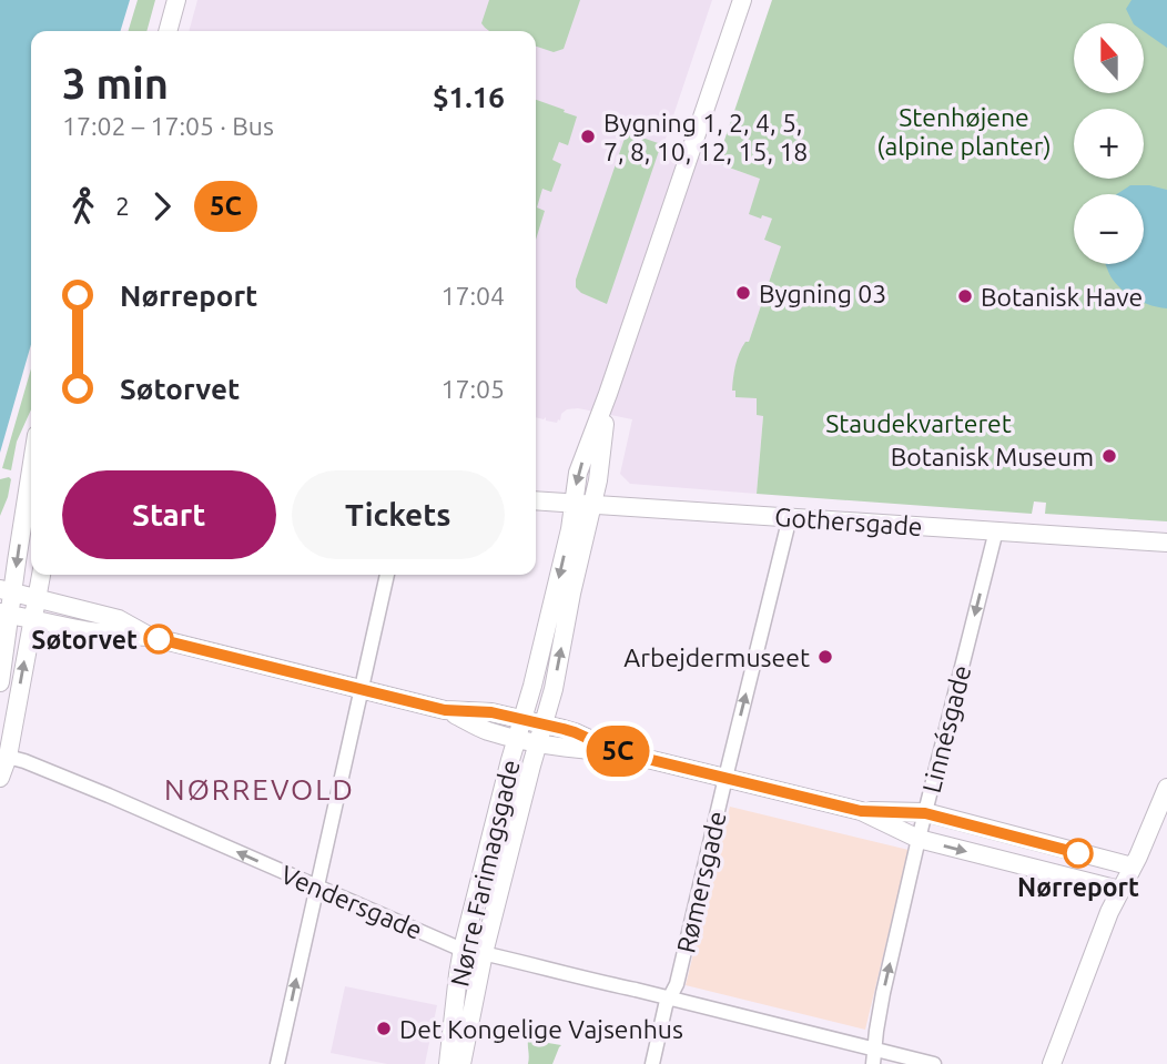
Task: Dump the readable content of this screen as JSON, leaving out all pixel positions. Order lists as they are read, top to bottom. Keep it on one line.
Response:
{"streets":{"street":["Gothersgade","Linnésgade","Nørre Farimagsgade","Rømersgade","Vendersgade"]},"crossings":[["Gothersgade","Linnésgade"],["Gothersgade","Nørre Farimagsgade"],["Gothersgade","Rømersgade"],["Linnésgade","Vendersgade"],["Nørre Farimagsgade","Vendersgade"],["Rømersgade","Vendersgade"]],"one_way":["Rømersgade"],"districts":["NØRREVOLD"],"parks":["Stenhøjene (alpine planter)","Staudekvarteret"],"places":["Bygning 1, 2, 4, 5, 7, 8, 10, 12, 15, 18","Bygning 03","Botanisk Have","Botanisk Museum","Søtorvet","Arbejdermuseet","Nørreport","Det Kongelige Vajsenhus"],"lines":["bus line 5C"],"north":"top","page":{"on_map":"5C","map_buttons":["+","−"],"heading":["3 min","17:02 – 17:05 · Bus","$1.16"],"legs":["2","5C"],"list":[{"name":"Nørreport","value":"17:04"},{"name":"Søtorvet","value":"17:05"}],"buttons":["Start","Tickets"]}}
